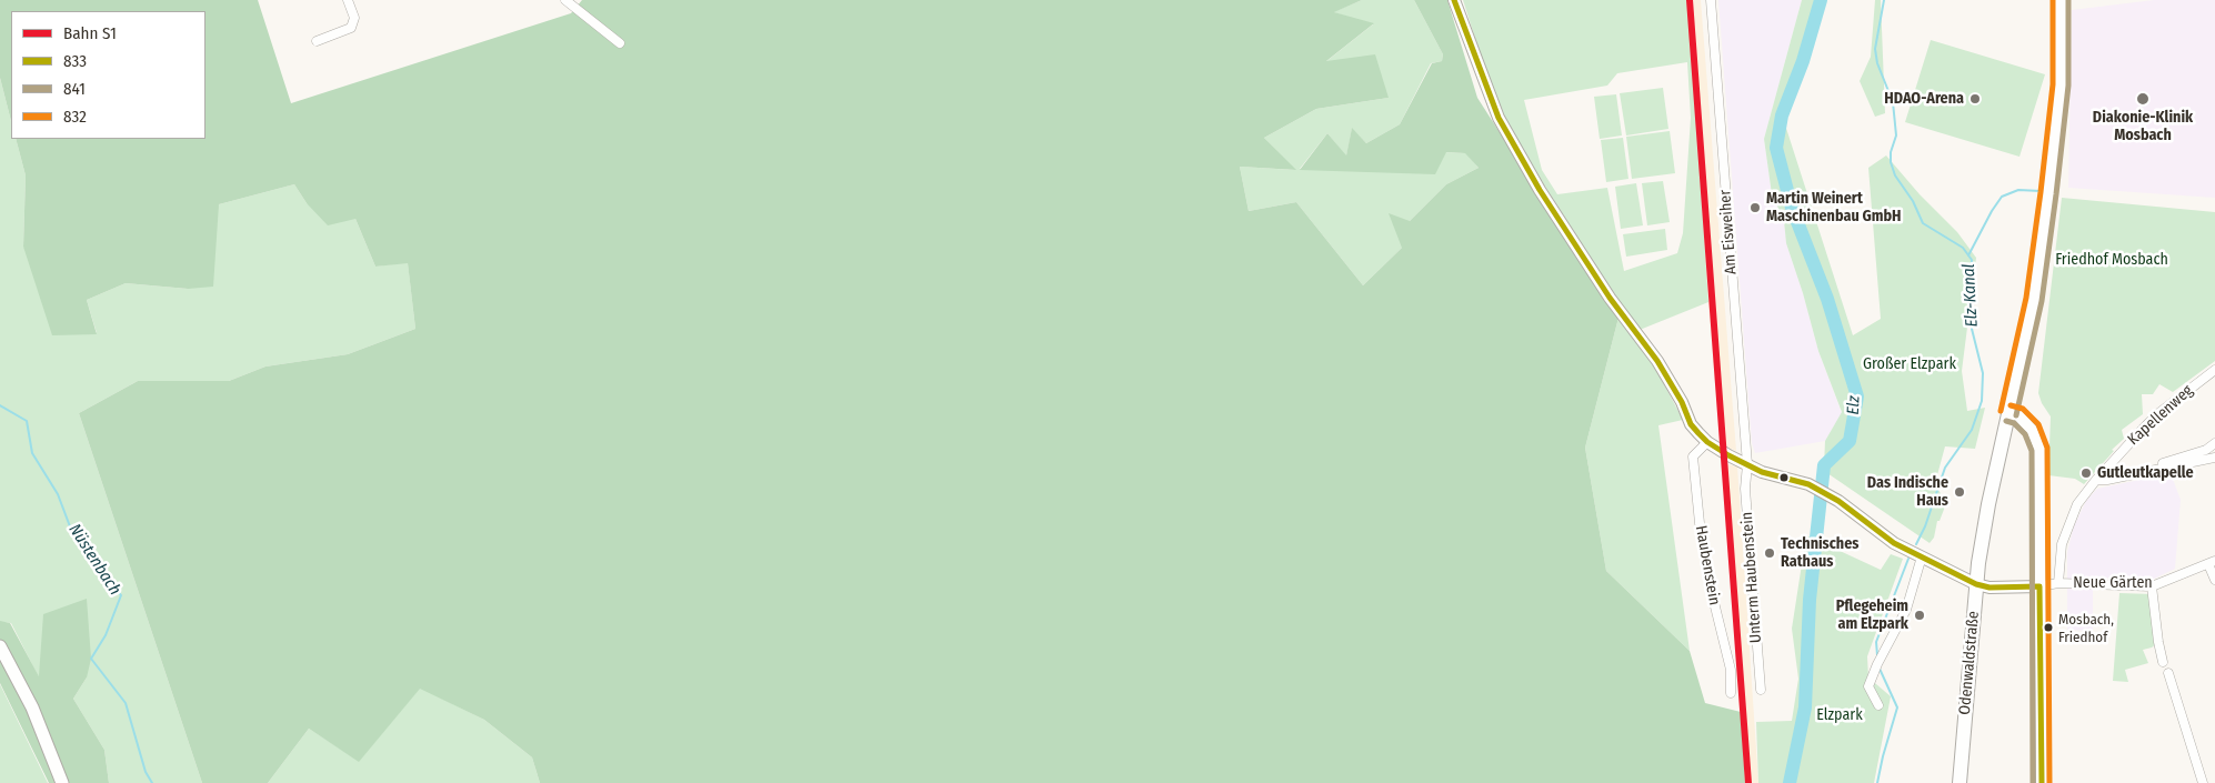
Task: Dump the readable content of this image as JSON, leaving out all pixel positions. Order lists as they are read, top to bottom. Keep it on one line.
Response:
{"streets":{"main road":["Odenwaldstraße"],"street":["Am Eisweiher","Kapellenweg","Haubenstein","Unterm Haubenstein","Neue Gärten"]},"crossings":[["Am Eisweiher","Unterm Haubenstein"],["Kapellenweg","Neue Gärten"]],"water":["Elz-Kanal","Elz","Nüstenbach"],"parks":["Friedhof Mosbach","Großer Elzpark","Elzpark"],"places":["HDAO-Arena","Diakonie-Klinik Mosbach","Martin Weinert Maschinenbau GmbH","Gutleutkapelle","Das Indische Haus","Technisches Rathaus","Pflegeheim am Elzpark","Mosbach, Friedhof"],"lines":["rail line S1","transit line 833","transit line 841","transit line 832"],"legend":["Bahn S1","833","841","832"]}
